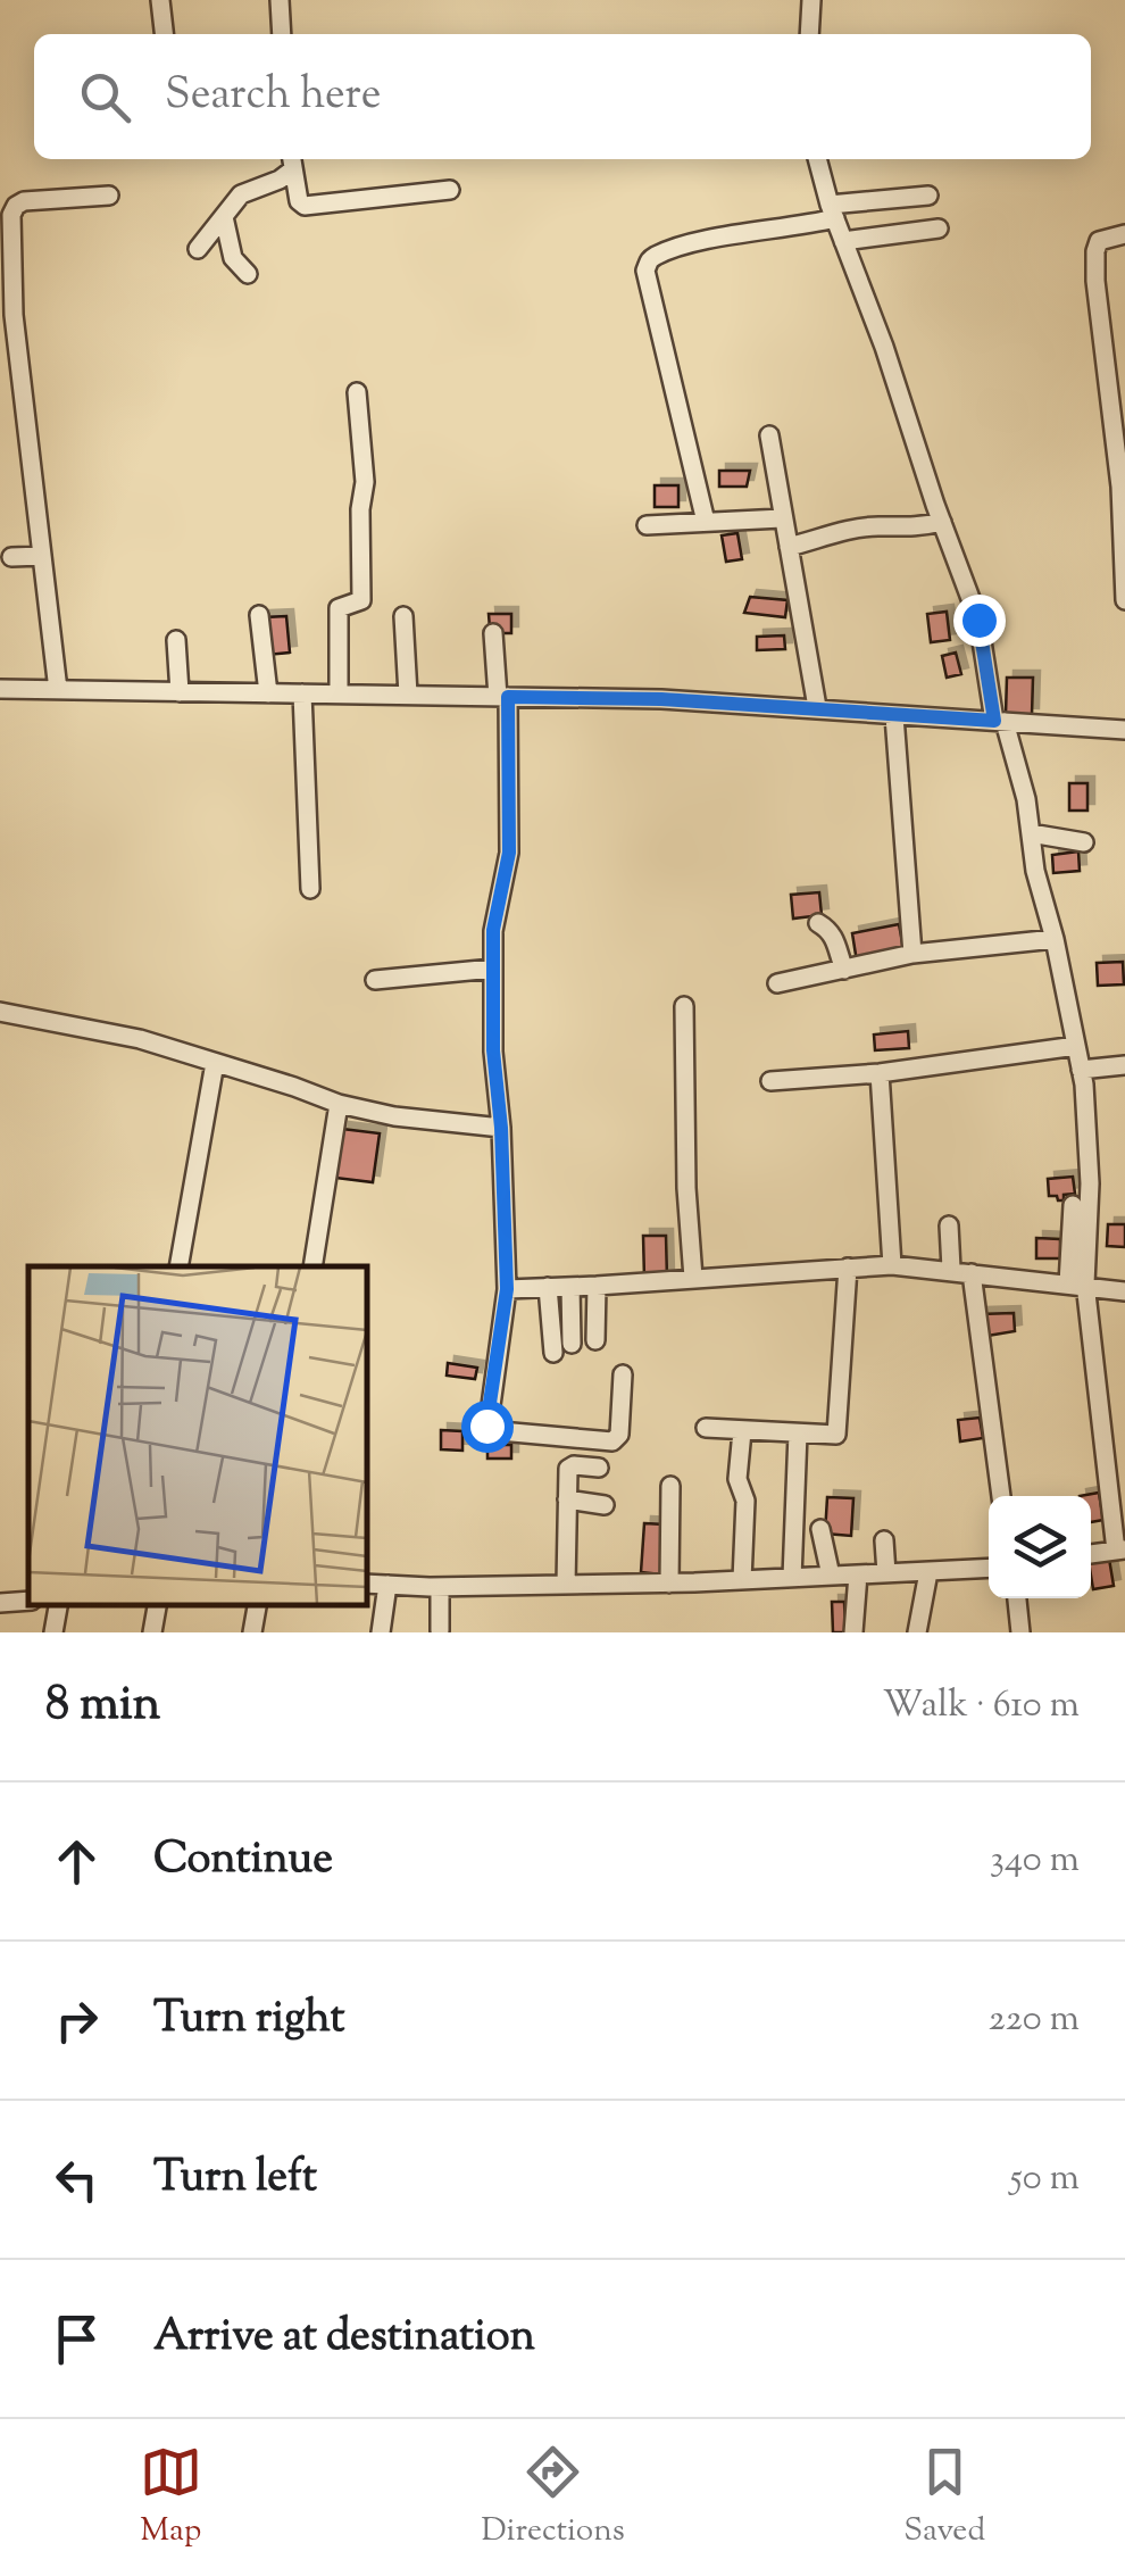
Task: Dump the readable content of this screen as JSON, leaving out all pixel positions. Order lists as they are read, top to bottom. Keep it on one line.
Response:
{"page":{"search":"Search here","heading":["8 min","Walk · 610 m"],"list":[["Continue","340 m"],["Turn right","220 m"],["Turn left","50 m"],"Arrive at destination"],"nav":["Map","Directions","Saved"]}}
